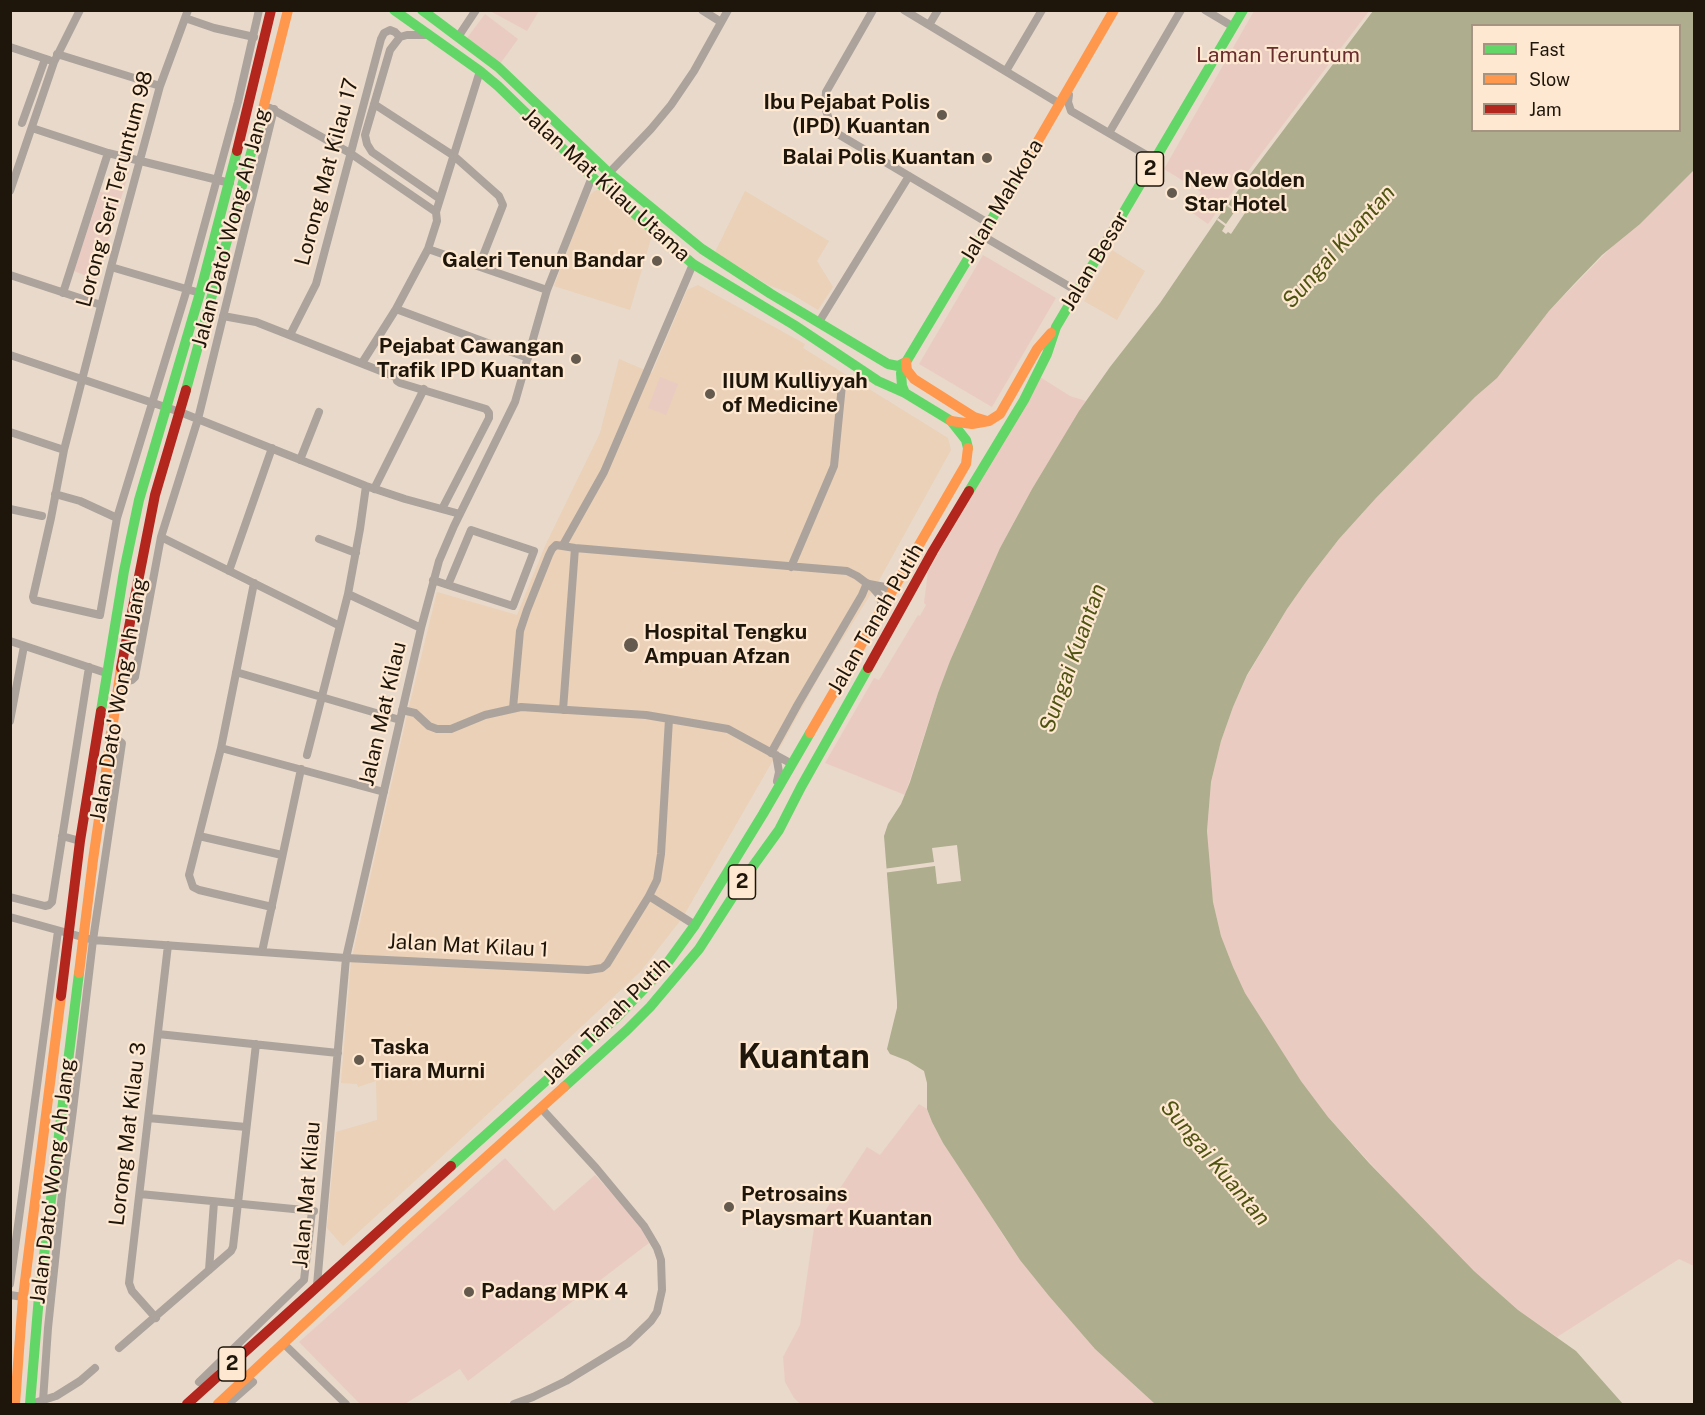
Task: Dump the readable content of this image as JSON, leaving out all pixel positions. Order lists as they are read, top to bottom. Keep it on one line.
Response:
{"streets":{"main road":["2","Jalan Mat Kilau Utama","Jalan Mahkota","Jalan Dato' Wong Ah Jang","Jalan Besar","Jalan Tanah Putih"],"street":["Lorong Mat Kilau 17","Lorong Seri Teruntum 98","Jalan Mat Kilau","Jalan Mat Kilau 1","Lorong Mat Kilau 3"]},"crossings":[["Jalan Mat Kilau Utama","Jalan Mahkota"],["Jalan Mat Kilau Utama","Jalan Tanah Putih"],["Jalan Mat Kilau Utama","Jalan Mat Kilau"],["Jalan Dato' Wong Ah Jang","Jalan Mat Kilau 1"],["Jalan Besar","Jalan Tanah Putih"],["Jalan Tanah Putih","Jalan Mat Kilau"],["Jalan Mat Kilau","Jalan Mat Kilau 1"],["Jalan Mat Kilau 1","Lorong Mat Kilau 3"]],"districts":["Kuantan"],"water":["Sungai Kuantan"],"parks":["Laman Teruntum"],"places":["Ibu Pejabat Polis (IPD) Kuantan","Balai Polis Kuantan","New Golden Star Hotel","Galeri Tenun Bandar","Pejabat Cawangan Trafik IPD Kuantan","IIUM Kulliyyah of Medicine","Hospital Tengku Ampuan Afzan","Taska Tiara Murni","Petrosains Playsmart Kuantan","Padang MPK 4"],"legend":["Fast","Slow","Jam"]}
